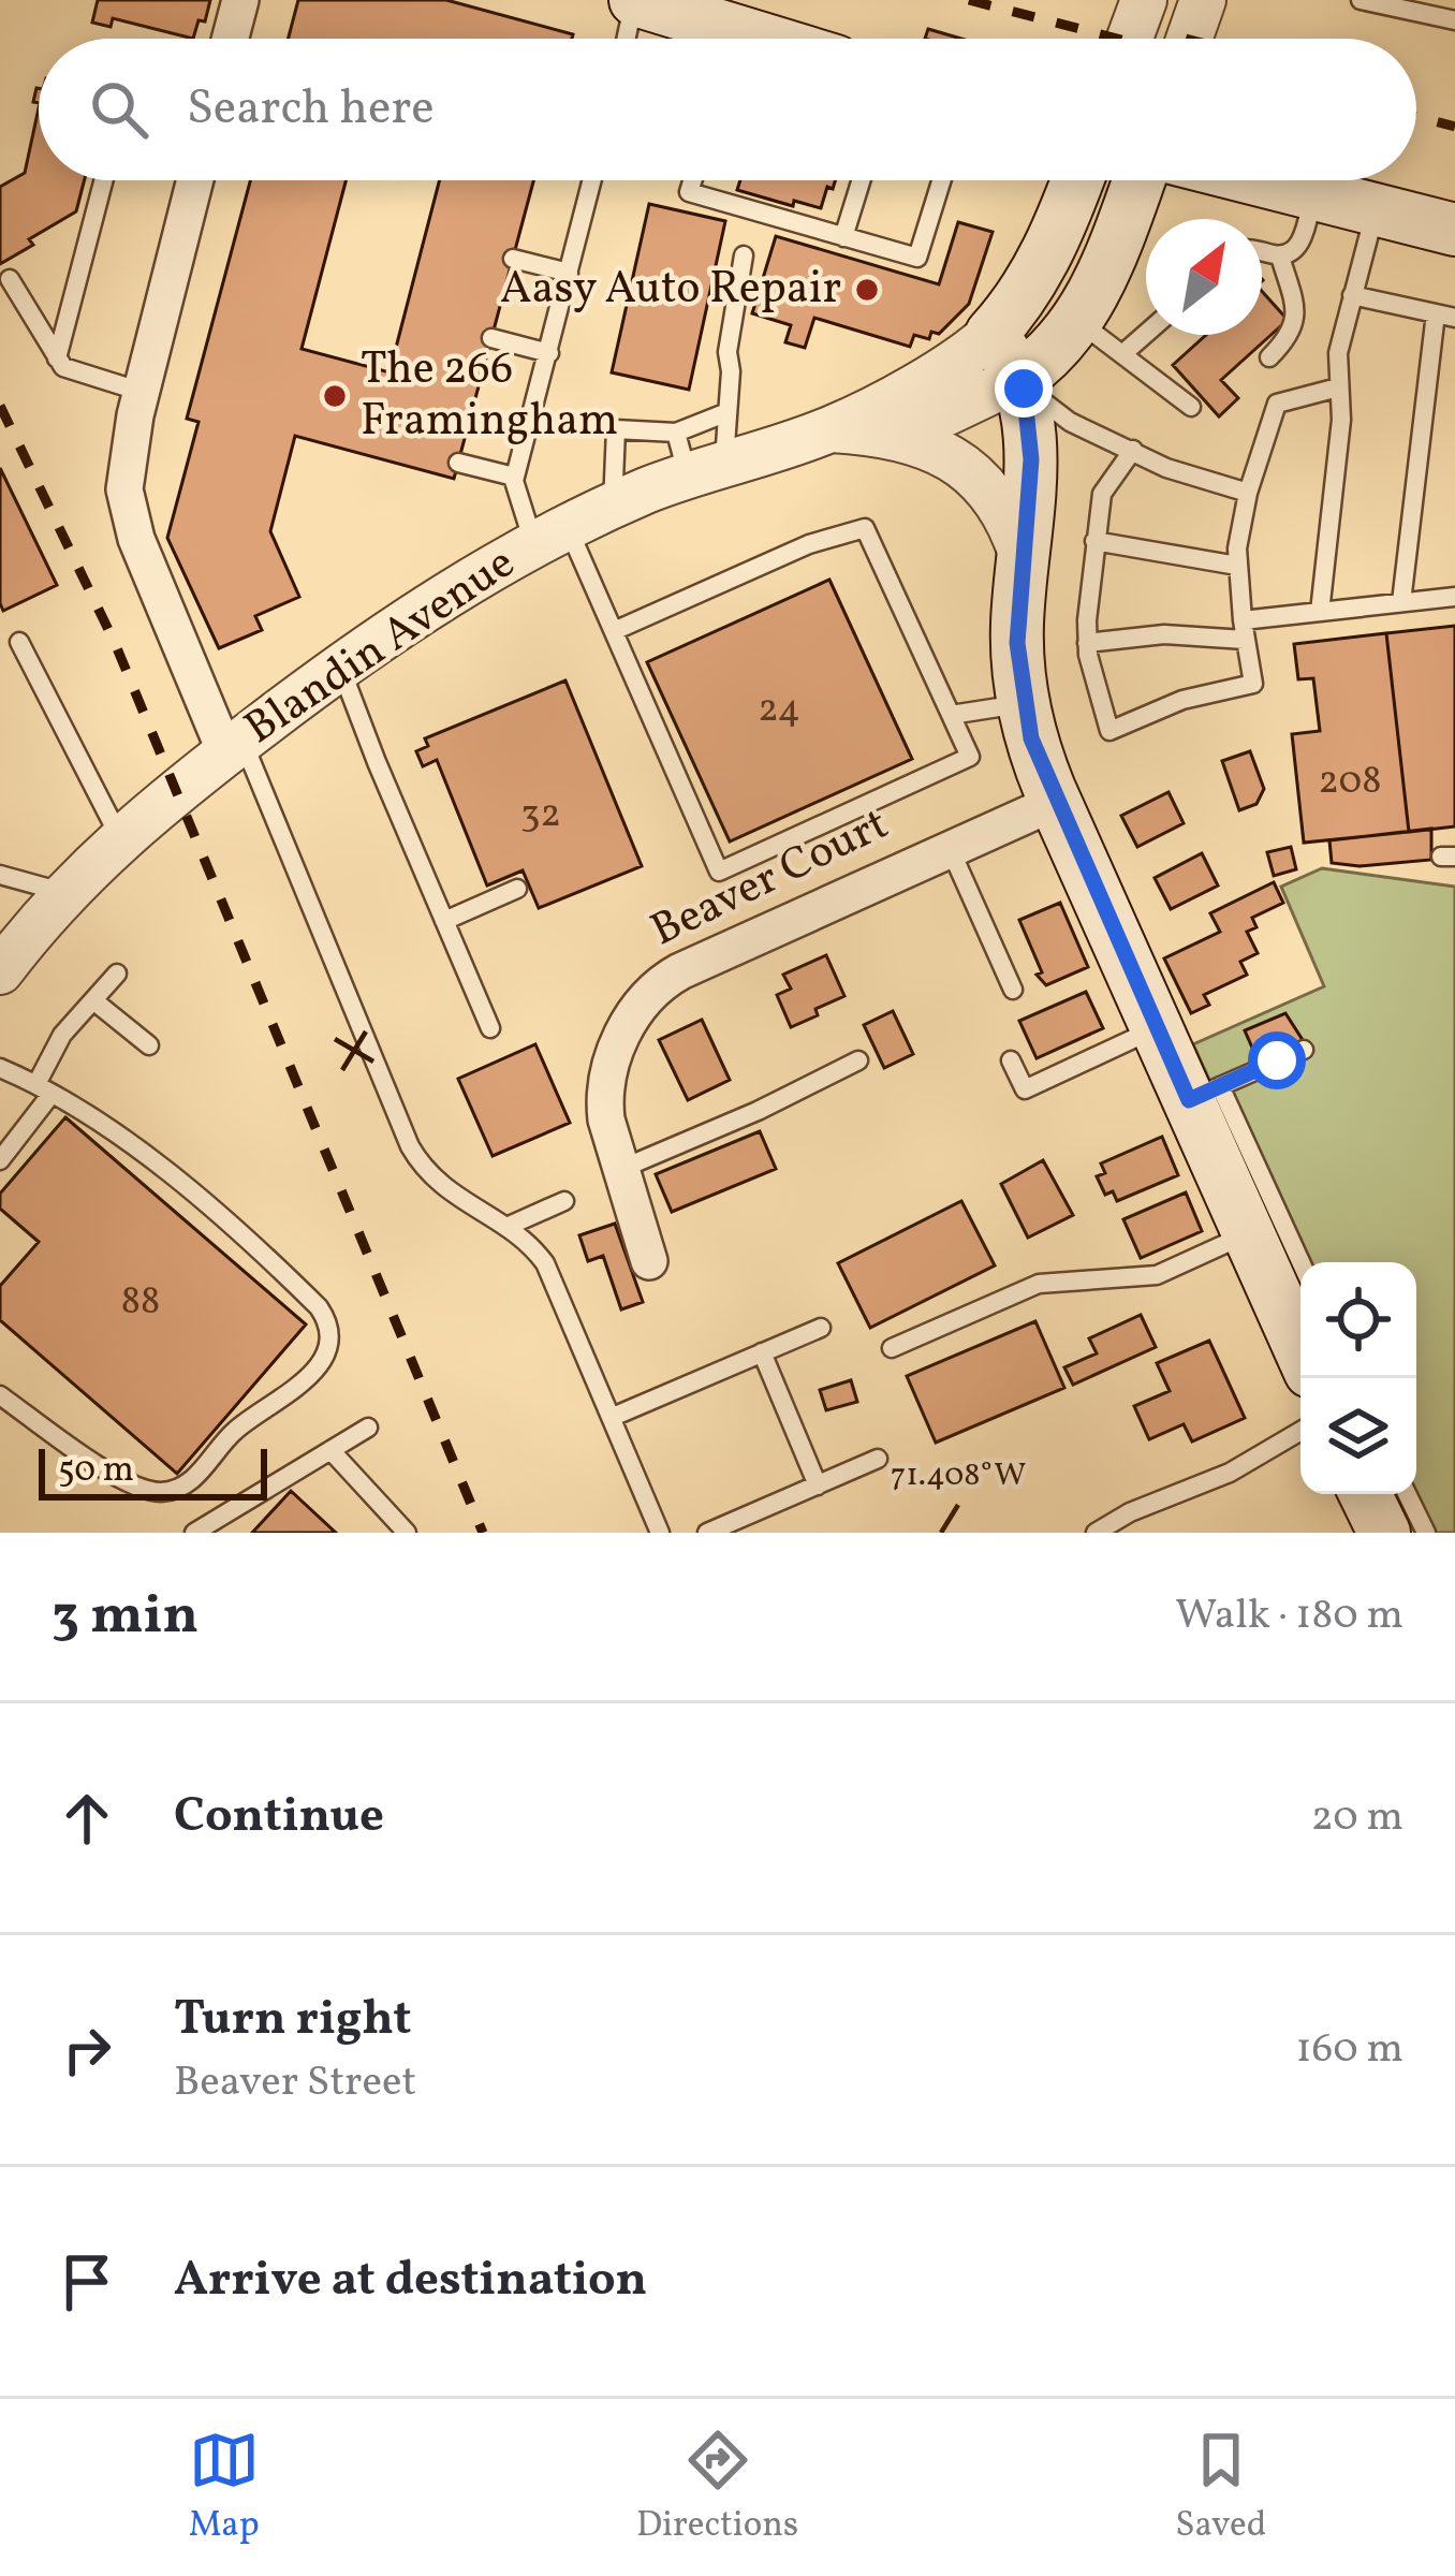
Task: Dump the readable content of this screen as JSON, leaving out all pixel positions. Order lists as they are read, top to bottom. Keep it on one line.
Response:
{"streets":{"street":["Blandin Avenue","Beaver Court"]},"places":["Aasy Auto Repair","The 266 Framingham"],"house_numbers":["24","208","32","88"],"scale_bar":"50 m","north":"top right","page":{"search":"Search here","scale":"50 m","heading":["3 min","Walk · 180 m"],"list":[["Continue","20 m"],["Turn right","Beaver Street","160 m"],"Arrive at destination"],"nav":["Map","Directions","Saved"]},"coordinates":["71.408°W"]}
